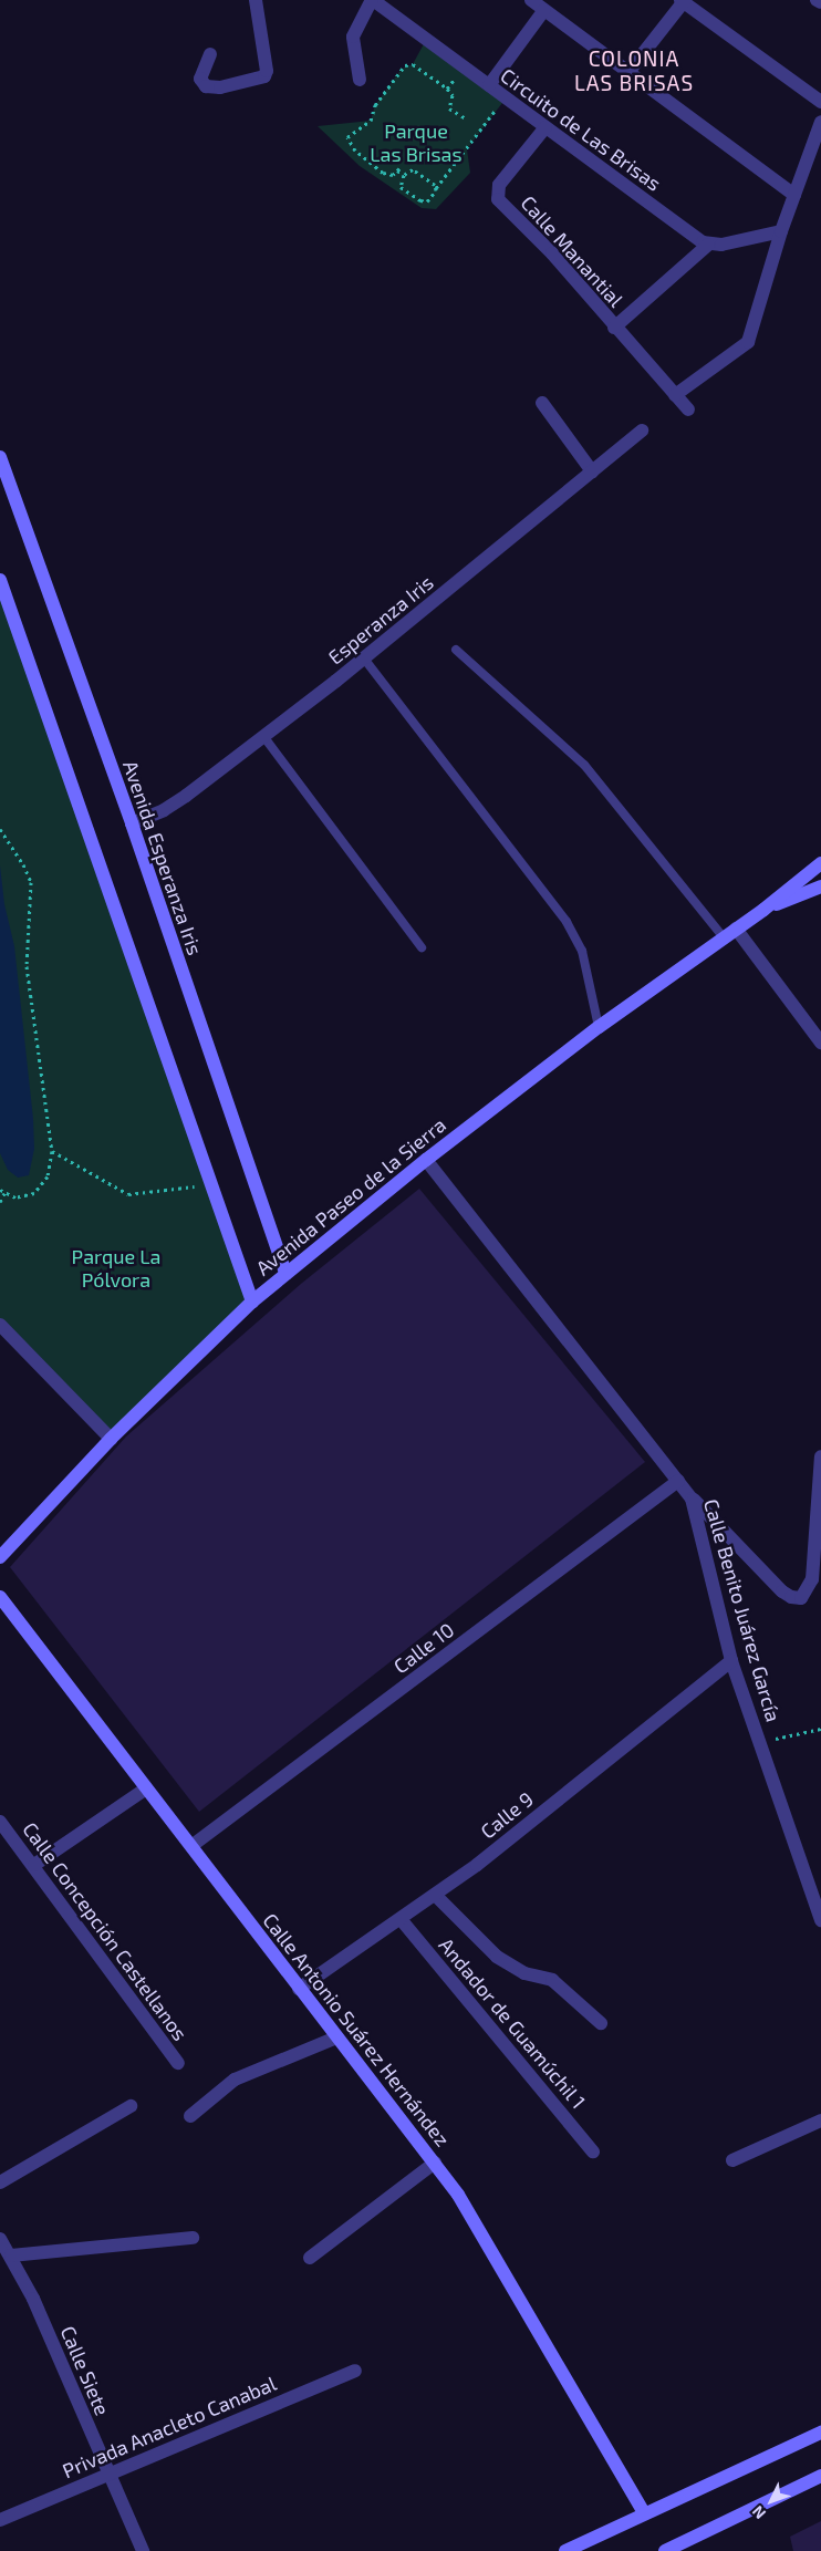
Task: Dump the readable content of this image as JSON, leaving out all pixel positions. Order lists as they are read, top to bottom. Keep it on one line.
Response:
{"streets":{"street":["Circuito de Las Brisas","Calle Manantial","Esperanza Iris","Avenida Esperanza Iris","Avenida Paseo de la Sierra","Calle Benito Juárez García","Calle 10","Calle 9","Calle Concepción Castellanos","Andador de Guamúchil 1","Calle Antonio Suárez Hernández","Calle Siete","Privada Anacleto Canabal"]},"crossings":[["Circuito de Las Brisas","Calle Manantial"],["Esperanza Iris","Avenida Esperanza Iris"],["Avenida Esperanza Iris","Avenida Paseo de la Sierra"],["Avenida Paseo de la Sierra","Calle Benito Juárez García"],["Calle Benito Juárez García","Calle 10"],["Calle Benito Juárez García","Calle 9"],["Calle 10","Calle Antonio Suárez Hernández"],["Calle 9","Andador de Guamúchil 1"],["Calle 9","Calle Antonio Suárez Hernández"],["Calle Siete","Privada Anacleto Canabal"]],"districts":["COLONIA LAS BRISAS"],"parks":["Parque Las Brisas","Parque La Pólvora"],"north":"bottom left"}
